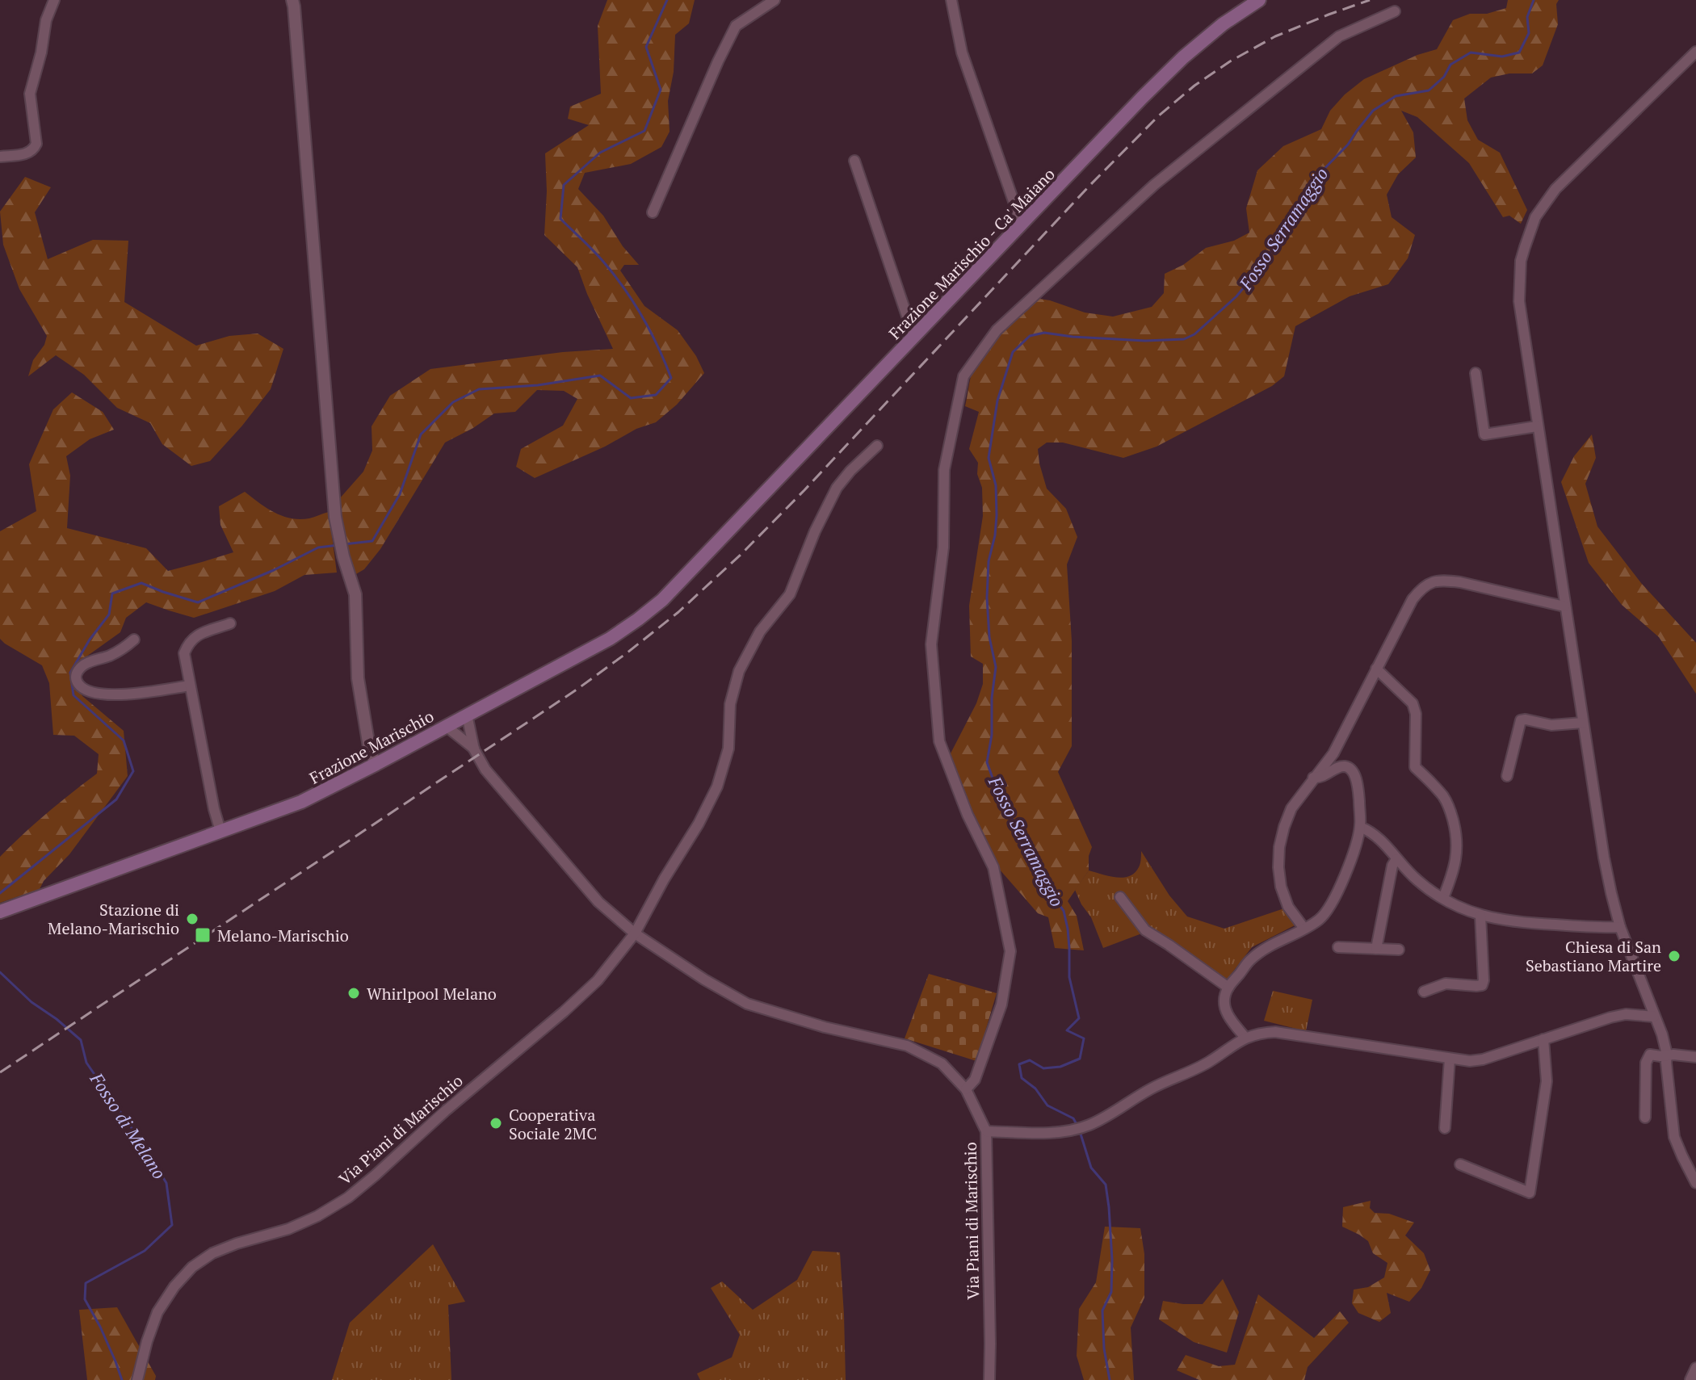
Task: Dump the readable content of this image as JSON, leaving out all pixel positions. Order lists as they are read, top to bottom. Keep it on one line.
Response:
{"streets":{"main road":["Frazione Marischio - Ca' Maiano","Frazione Marischio"],"street":["Via Piani di Marischio"]},"crossings":[["Frazione Marischio - Ca' Maiano","Frazione Marischio"]],"water":["Fosso Serramaggio","Fosso di Melano"],"places":{"other":["Stazione di Melano-Marischio","Chiesa di San Sebastiano Martire","Whirlpool Melano","Cooperativa Sociale 2MC"],"transit":["Melano-Marischio"]}}
